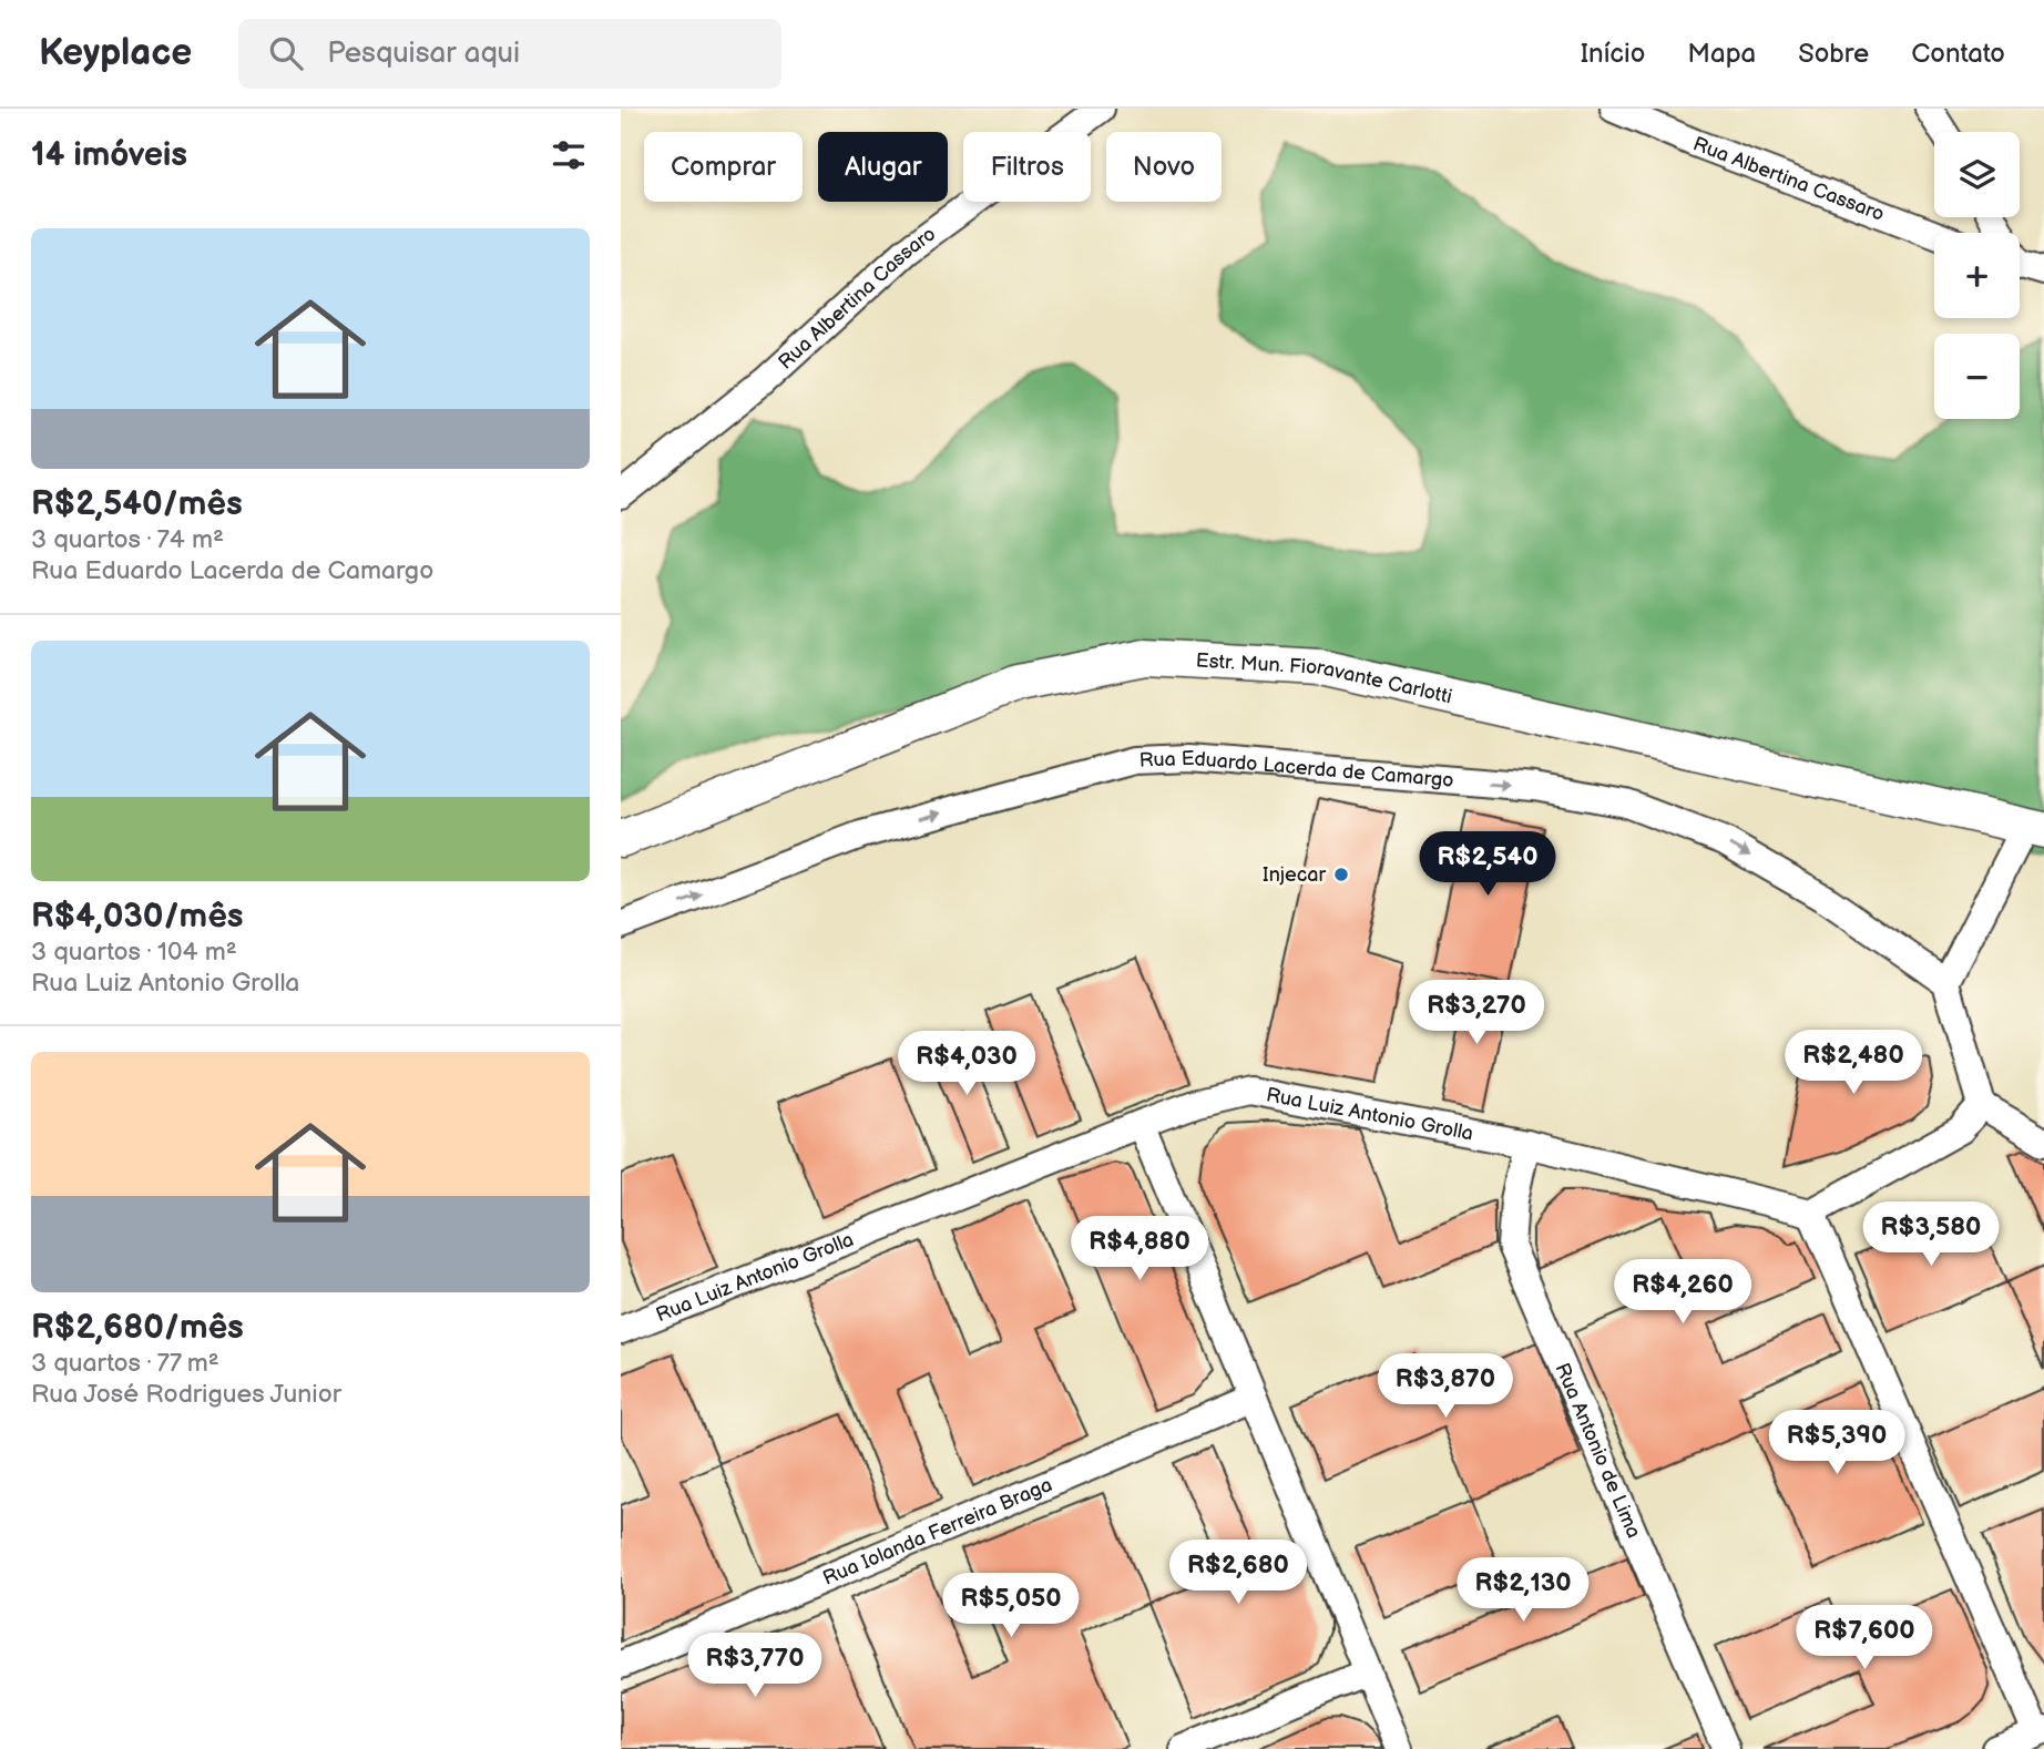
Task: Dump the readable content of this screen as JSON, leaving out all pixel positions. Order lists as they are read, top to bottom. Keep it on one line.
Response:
{"streets":{"street":["Rua Albertina Cassaro","Estr. Mun. Fioravante Carlotti","Rua Eduardo Lacerda de Camargo","Rua Luiz Antonio Grolla","Rua Antonio de Lima","Rua Iolanda Ferreira Braga"]},"crossings":[["Rua Luiz Antonio Grolla","Rua Antonio de Lima"]],"one_way":["Rua Eduardo Lacerda de Camargo"],"places":["Injecar"],"page":{"header":"Keyplace","search":"Pesquisar aqui","nav":["Início","Mapa","Sobre","Contato"],"heading":"14 imóveis","map_buttons":["+","−"],"chip":["Comprar","Alugar","Filtros","Novo"],"list":[{"name":"R$2,540/mês","note":"3 quartos · 74 m² · Rua Eduardo Lacerda de Camargo"},{"name":"R$4,030/mês","note":"3 quartos · 104 m² · Rua Luiz Antonio Grolla"},{"name":"R$2,680/mês","note":"3 quartos · 77 m² · Rua José Rodrigues Junior"}],"price":["R$2,540","R$3,270","R$2,480","R$4,030","R$3,580","R$4,880","R$4,260","R$3,870","R$5,390","R$2,680","R$2,130","R$5,050","R$7,600","R$3,770"]}}
